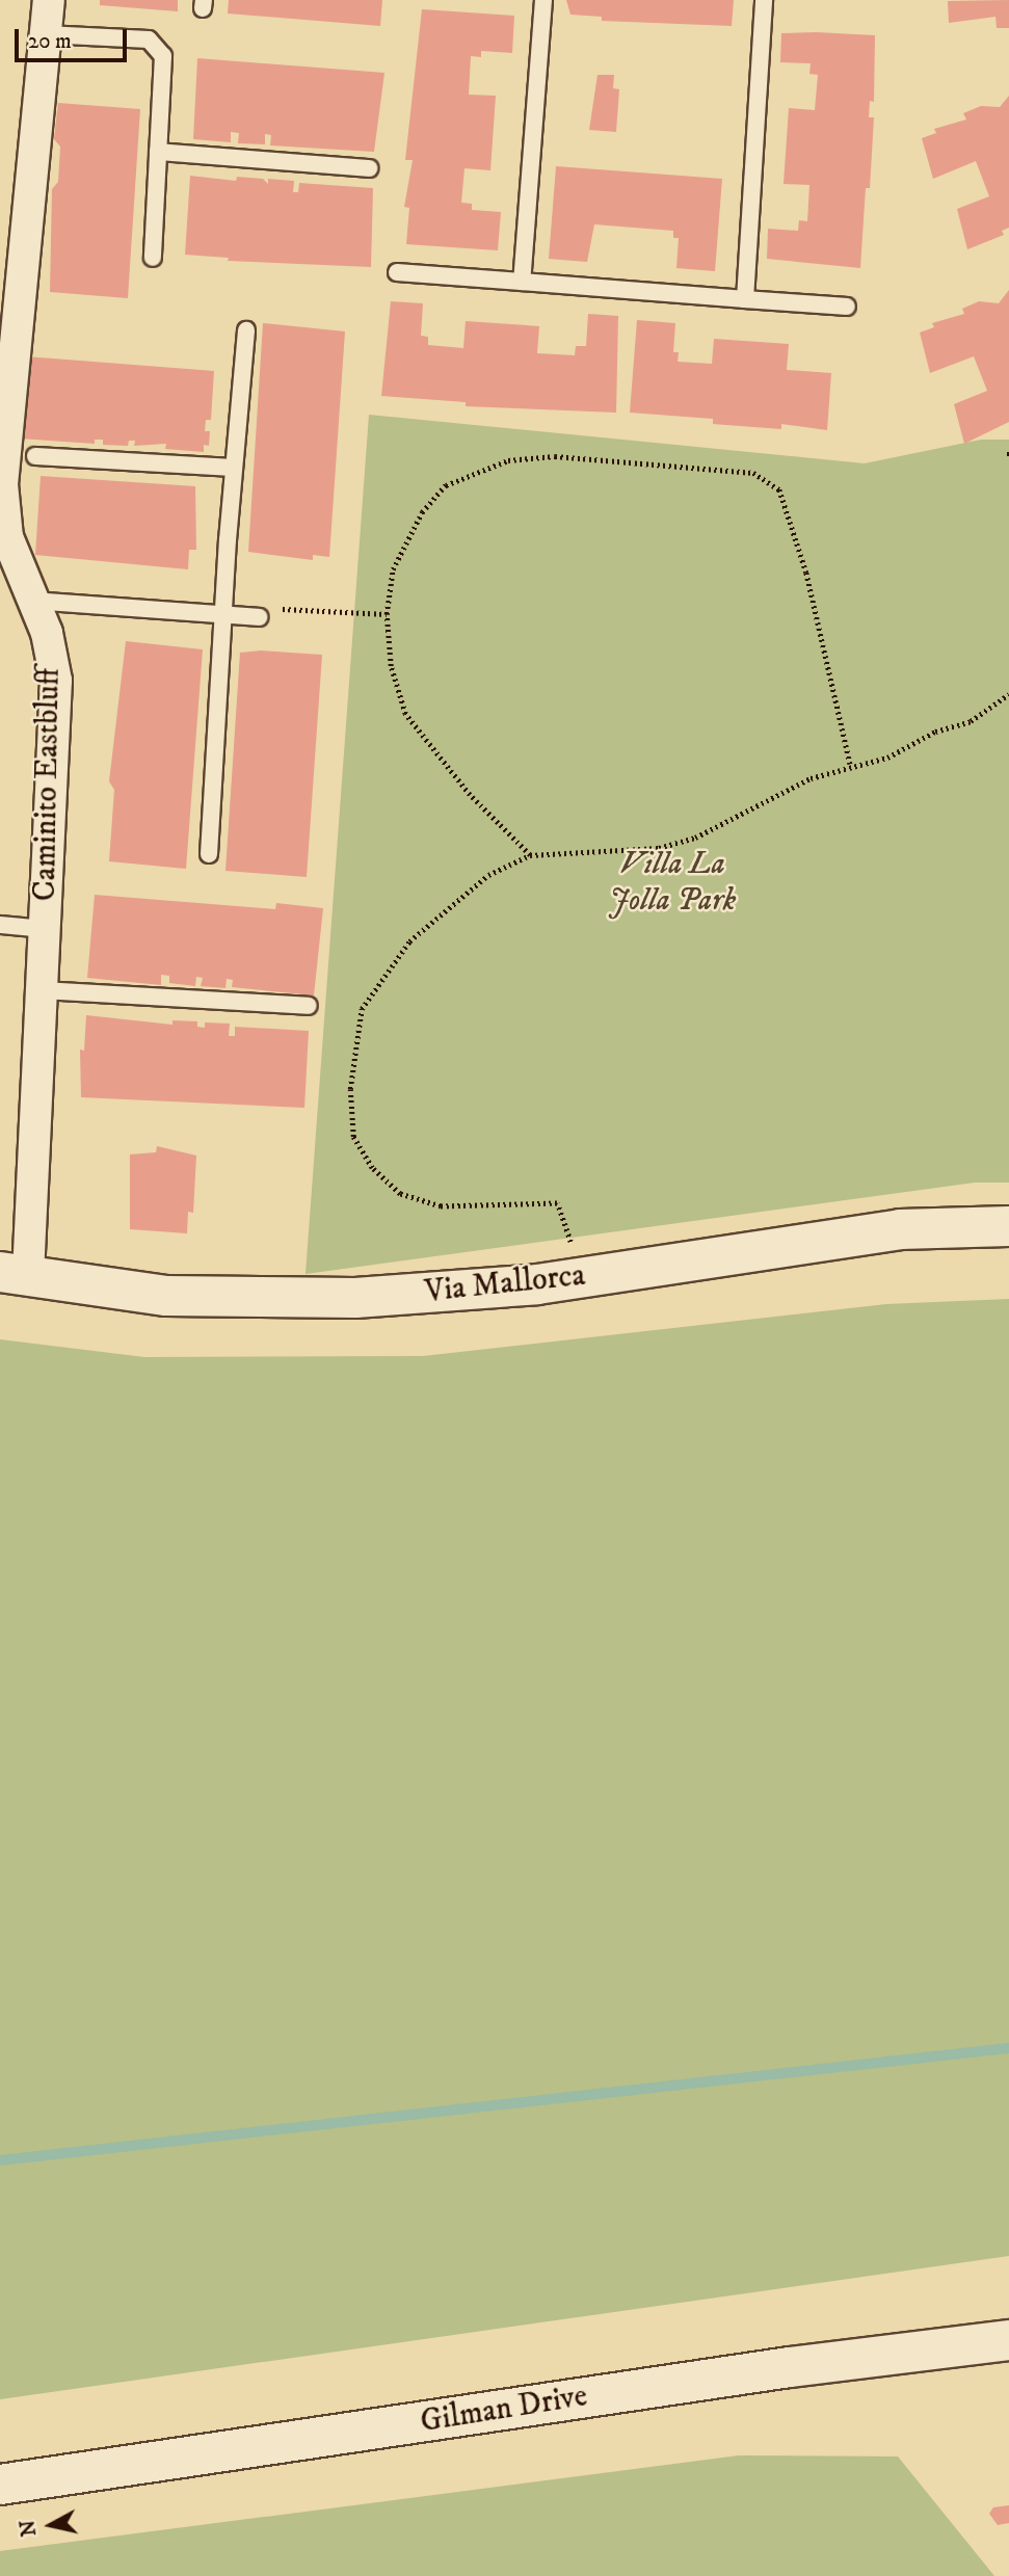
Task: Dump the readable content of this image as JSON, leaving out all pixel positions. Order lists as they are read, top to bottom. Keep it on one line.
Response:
{"streets":{"main road":["Via Mallorca","Gilman Drive"],"street":["Caminito Eastbluff"]},"crossings":[["Caminito Eastbluff","Via Mallorca"]],"parks":["Villa La Jolla Park"],"scale_bar":"20 m","north":"left"}
